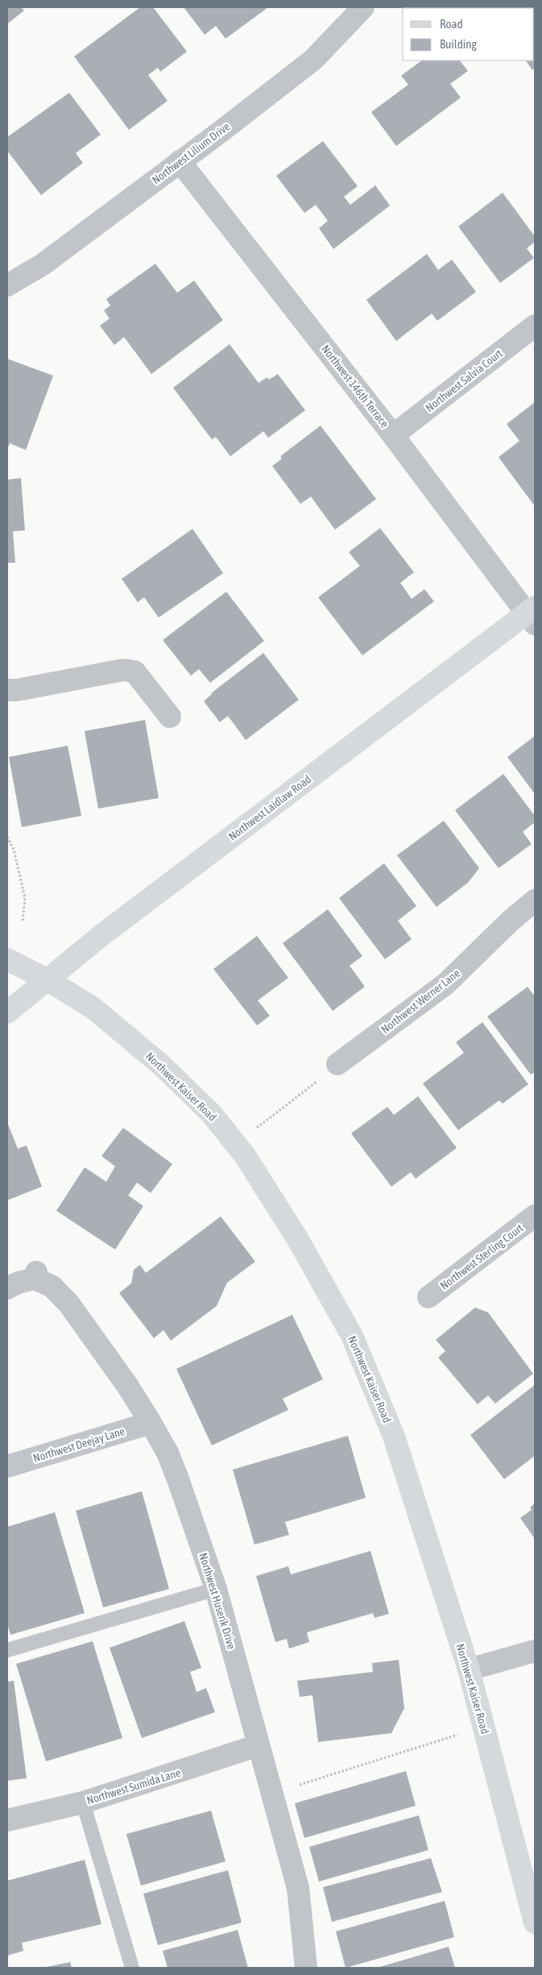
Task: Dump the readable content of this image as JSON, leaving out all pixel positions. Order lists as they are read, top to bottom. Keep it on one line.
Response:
{"streets":{"main road":["Northwest Laidlaw Road","Northwest Kaiser Road"],"street":["Northwest Lilium Drive","Northwest Salvia Court","Northwest 146th Terrace","Northwest Werner Lane","Northwest Sterling Court","Northwest Deejay Lane","Northwest Huserik Drive","Northwest Sumida Lane"]},"crossings":[["Northwest Lilium Drive","Northwest 146th Terrace"],["Northwest Salvia Court","Northwest 146th Terrace"],["Northwest 146th Terrace","Northwest Laidlaw Road"],["Northwest Laidlaw Road","Northwest Kaiser Road"],["Northwest Deejay Lane","Northwest Huserik Drive"],["Northwest Huserik Drive","Northwest Sumida Lane"]],"legend":["Road","Building"]}
